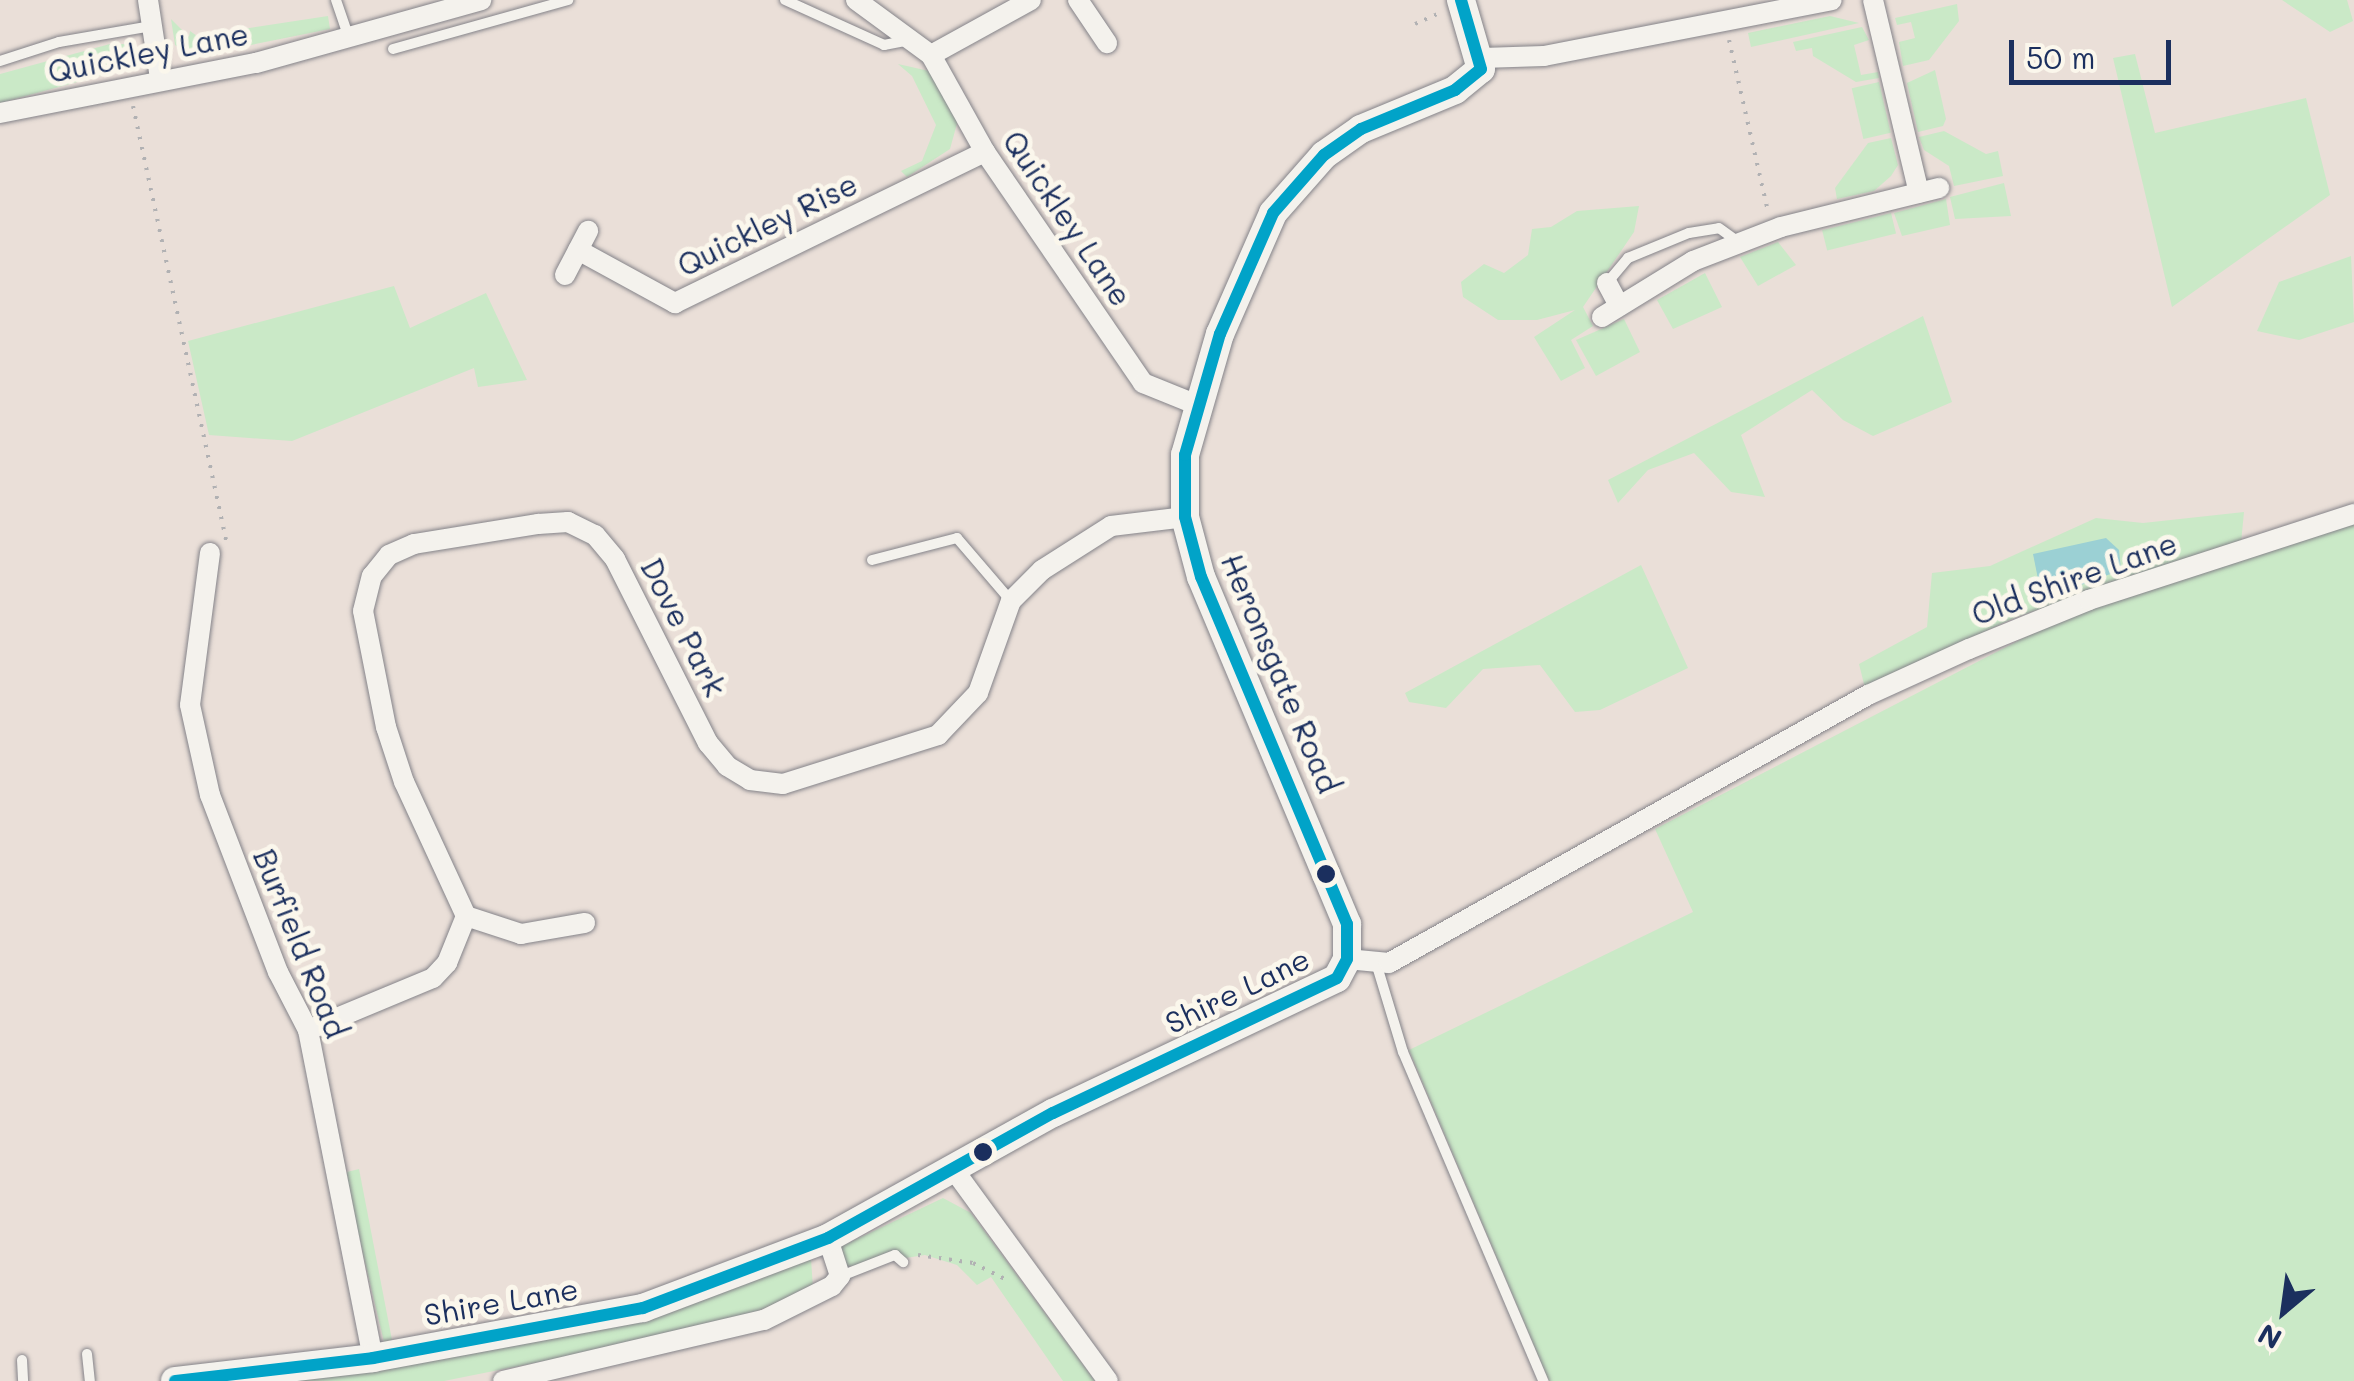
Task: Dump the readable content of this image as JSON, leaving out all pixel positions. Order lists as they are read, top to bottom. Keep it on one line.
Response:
{"streets":{"street":["Quickley Lane","Quickley Rise","Old Shire Lane","Dove Park","Heronsgate Road","Burfield Road","Shire Lane"]},"crossings":[["Quickley Lane","Quickley Rise"],["Quickley Lane","Heronsgate Road"],["Dove Park","Heronsgate Road"],["Heronsgate Road","Shire Lane"],["Burfield Road","Shire Lane"]],"scale_bar":"50 m","north":"bottom left"}
